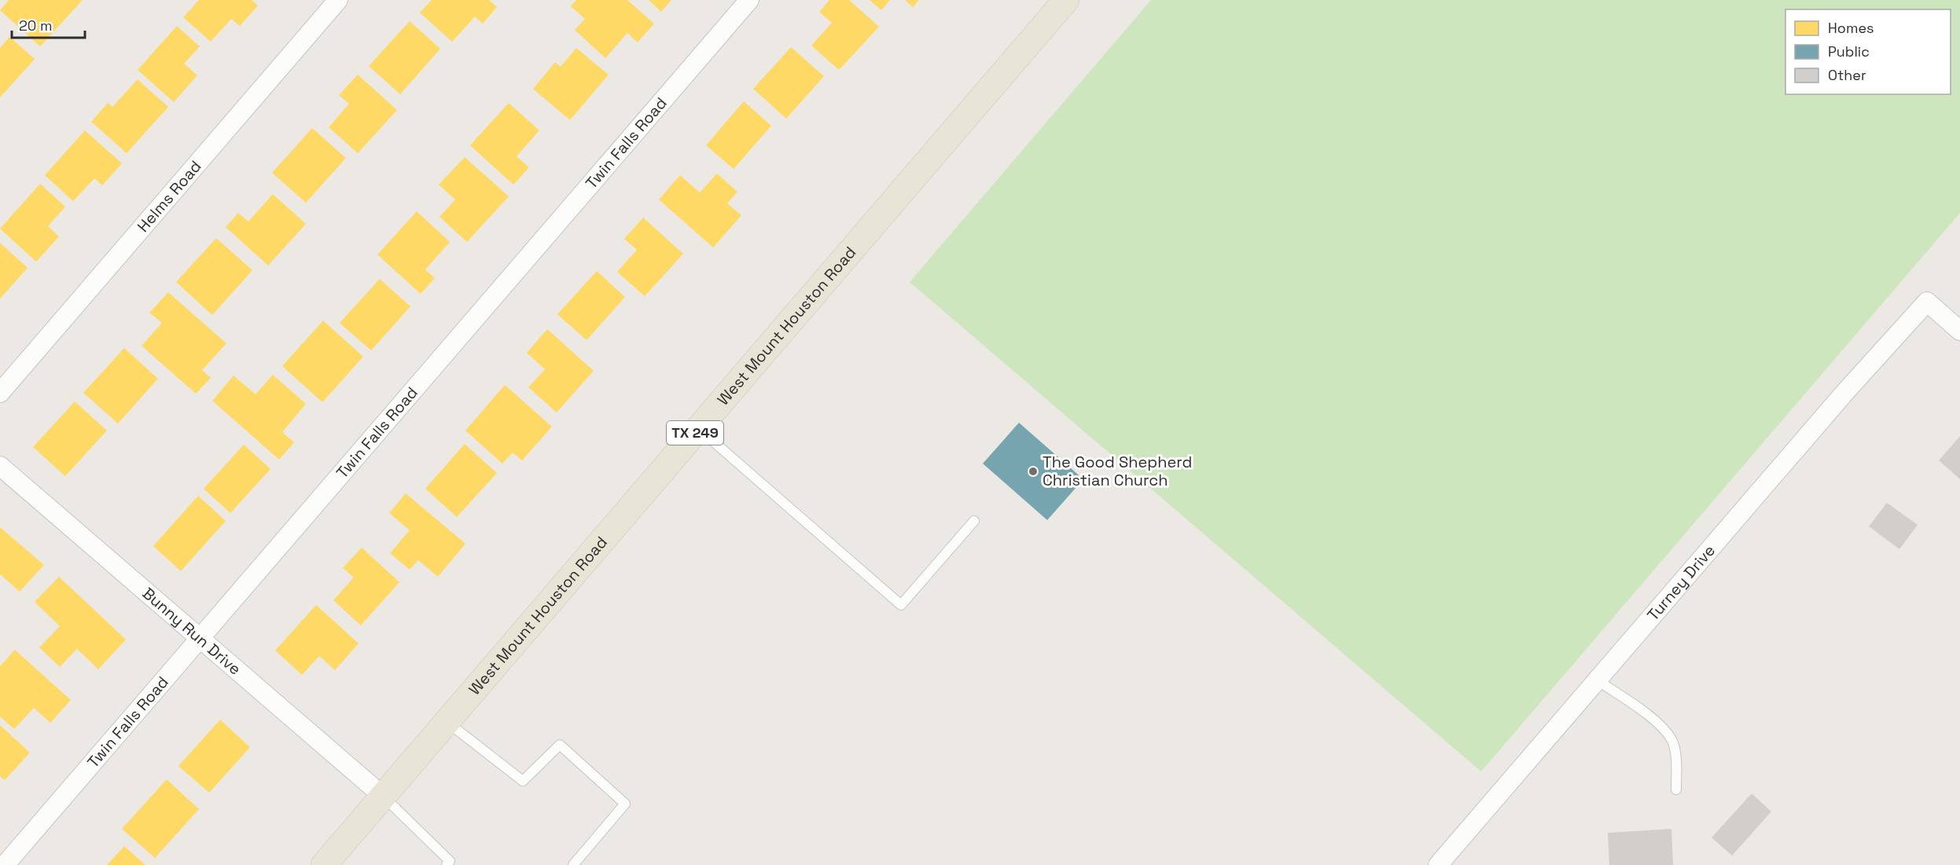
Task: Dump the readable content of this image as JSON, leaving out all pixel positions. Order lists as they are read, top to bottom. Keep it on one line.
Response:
{"streets":{"main road":["West Mount Houston Road","TX 249"],"street":["Twin Falls Road","Helms Road","Turney Drive","Bunny Run Drive"]},"crossings":[["Twin Falls Road","Bunny Run Drive"],["West Mount Houston Road","Bunny Run Drive"]],"places":["The Good Shepherd Christian Church"],"legend":["Homes","Public","Other"],"scale_bar":"20 m"}
